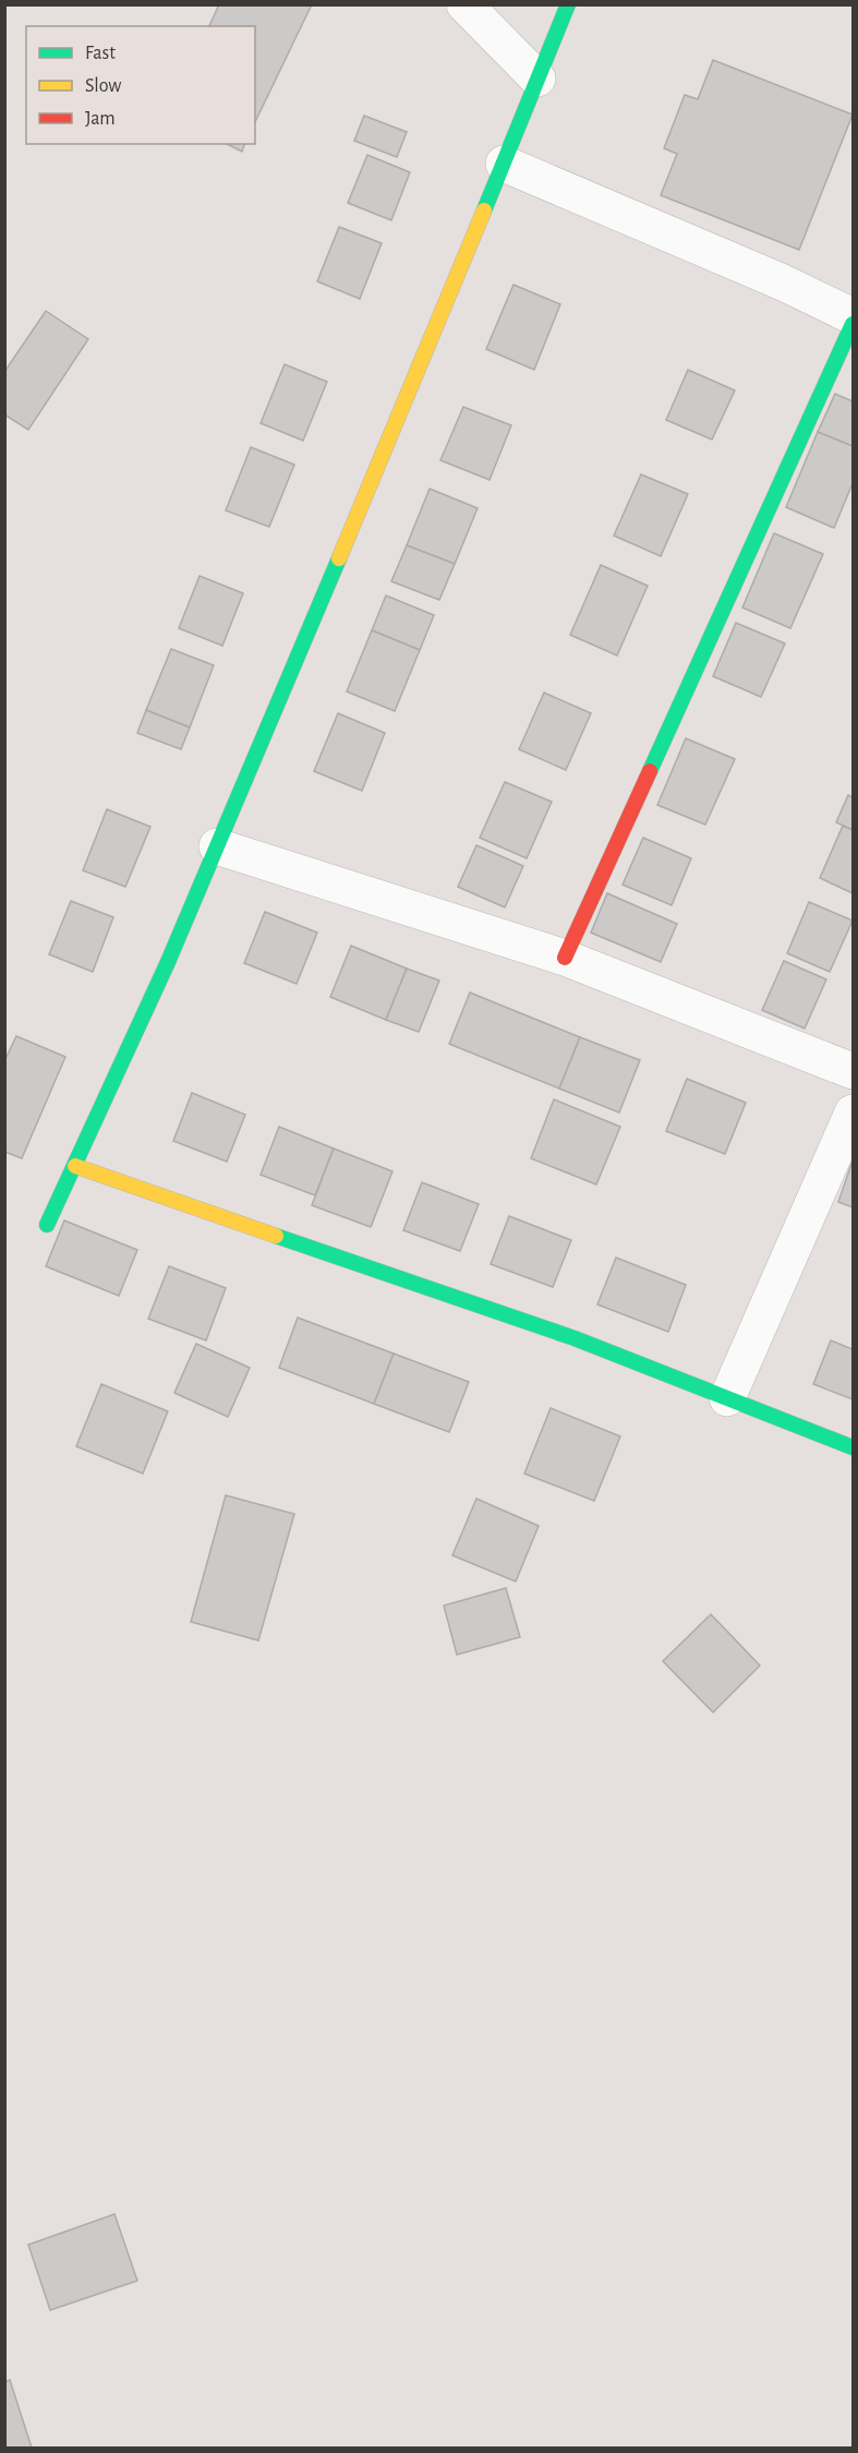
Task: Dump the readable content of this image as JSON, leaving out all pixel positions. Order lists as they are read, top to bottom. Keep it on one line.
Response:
{"legend":["Fast","Slow","Jam"]}
